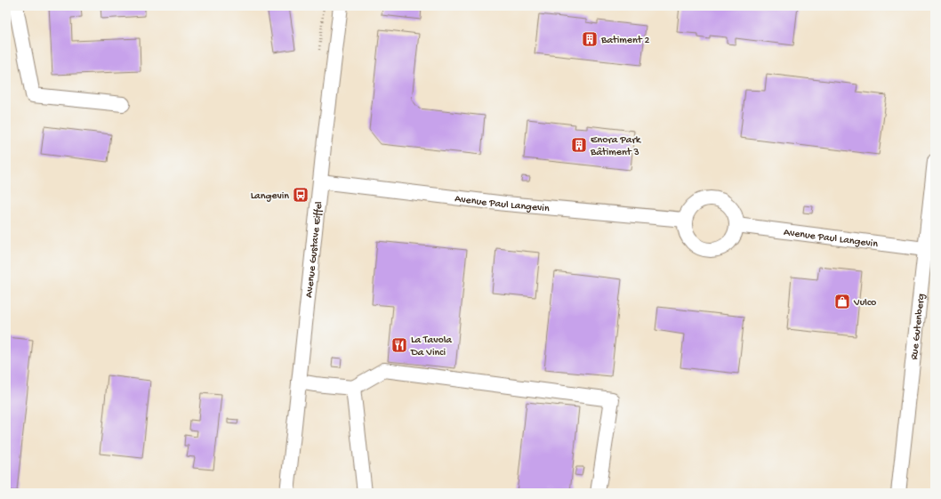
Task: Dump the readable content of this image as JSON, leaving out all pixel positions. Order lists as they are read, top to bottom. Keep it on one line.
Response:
{"streets":{"street":["Avenue Paul Langevin","Avenue Gustave Eiffel","Rue Gutenberg"]},"crossings":[["Avenue Paul Langevin","Avenue Gustave Eiffel"],["Avenue Paul Langevin","Rue Gutenberg"]],"places":{"building":["Batiment 2","Enora Park Bâtiment 3"],"bus stop":["Langevin"],"shop":["Vulco"],"restaurant":["La Tavola Da Vinci"]}}
